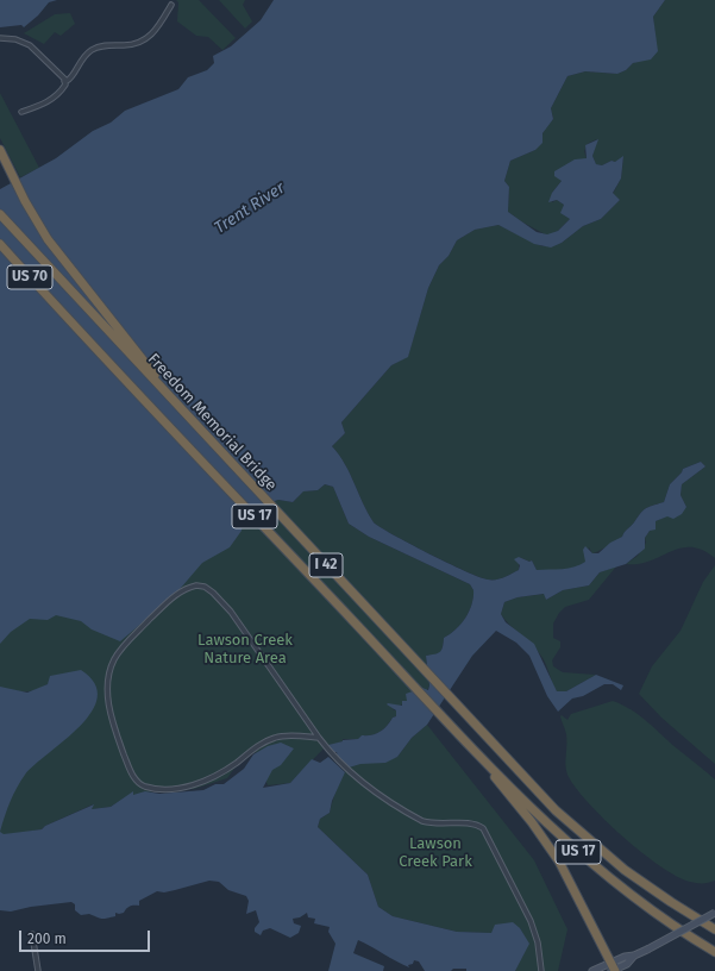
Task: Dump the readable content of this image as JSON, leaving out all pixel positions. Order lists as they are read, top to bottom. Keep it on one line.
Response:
{"streets":{"highway":["US 70","Freedom Memorial Bridge","US 17","I 42"]},"crossings":[["US 70","US 17"]],"water":["Trent River"],"parks":["Lawson Creek Nature Area","Lawson Creek Park"],"scale_bar":"200 m"}
